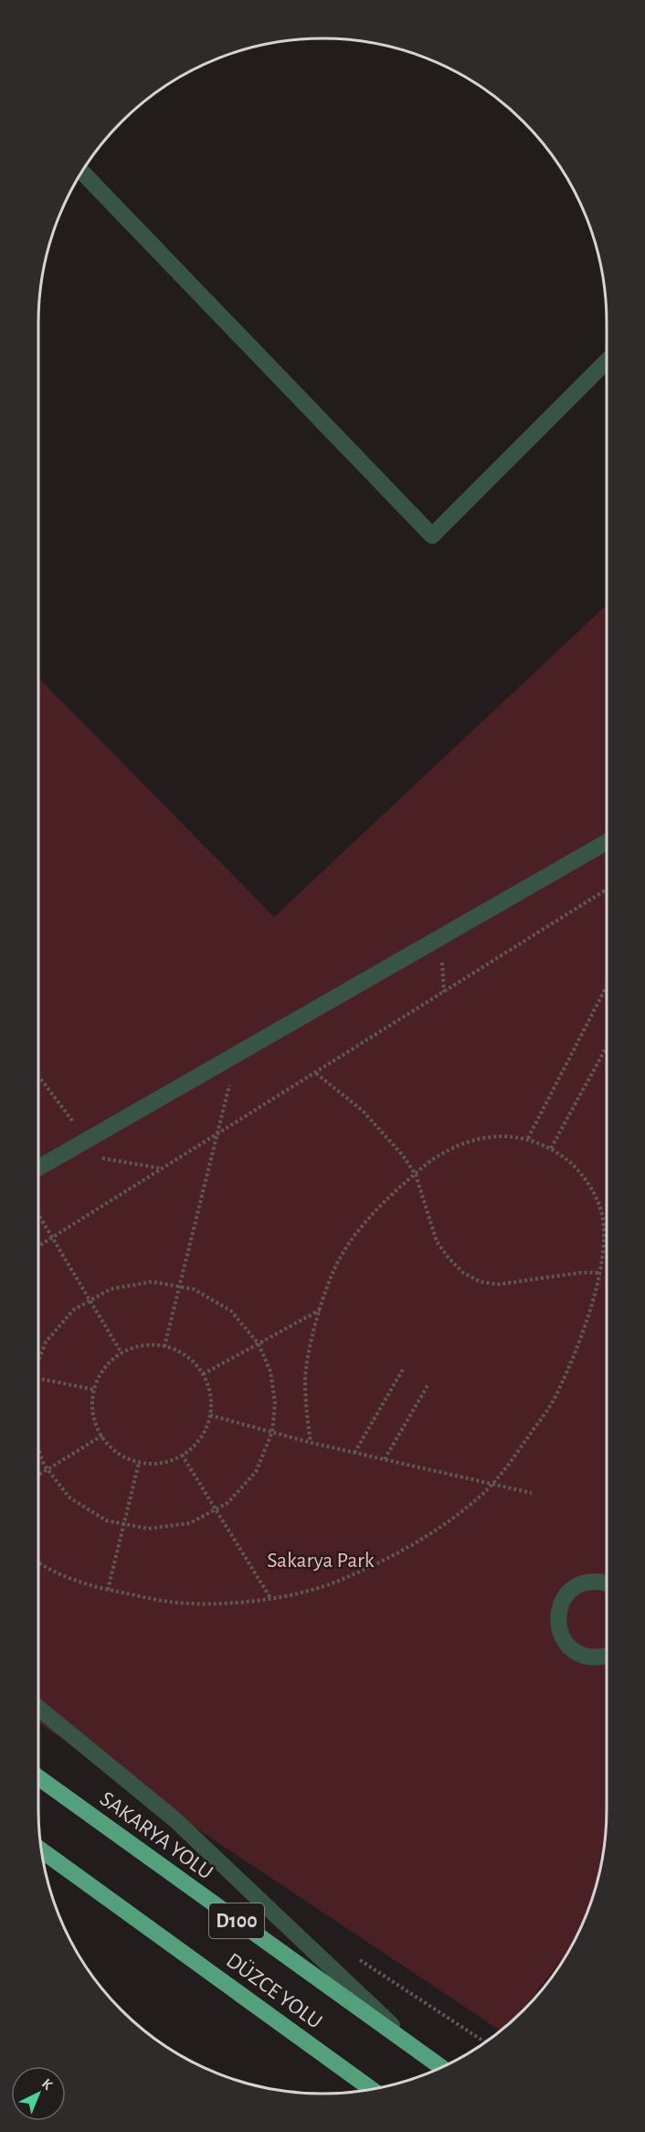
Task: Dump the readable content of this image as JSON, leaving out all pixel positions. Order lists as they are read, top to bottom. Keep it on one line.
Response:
{"streets":{"highway":["SAKARYA YOLU","D100","DÜZCE YOLU"]},"parks":["Sakarya Park"],"north":"top right"}
